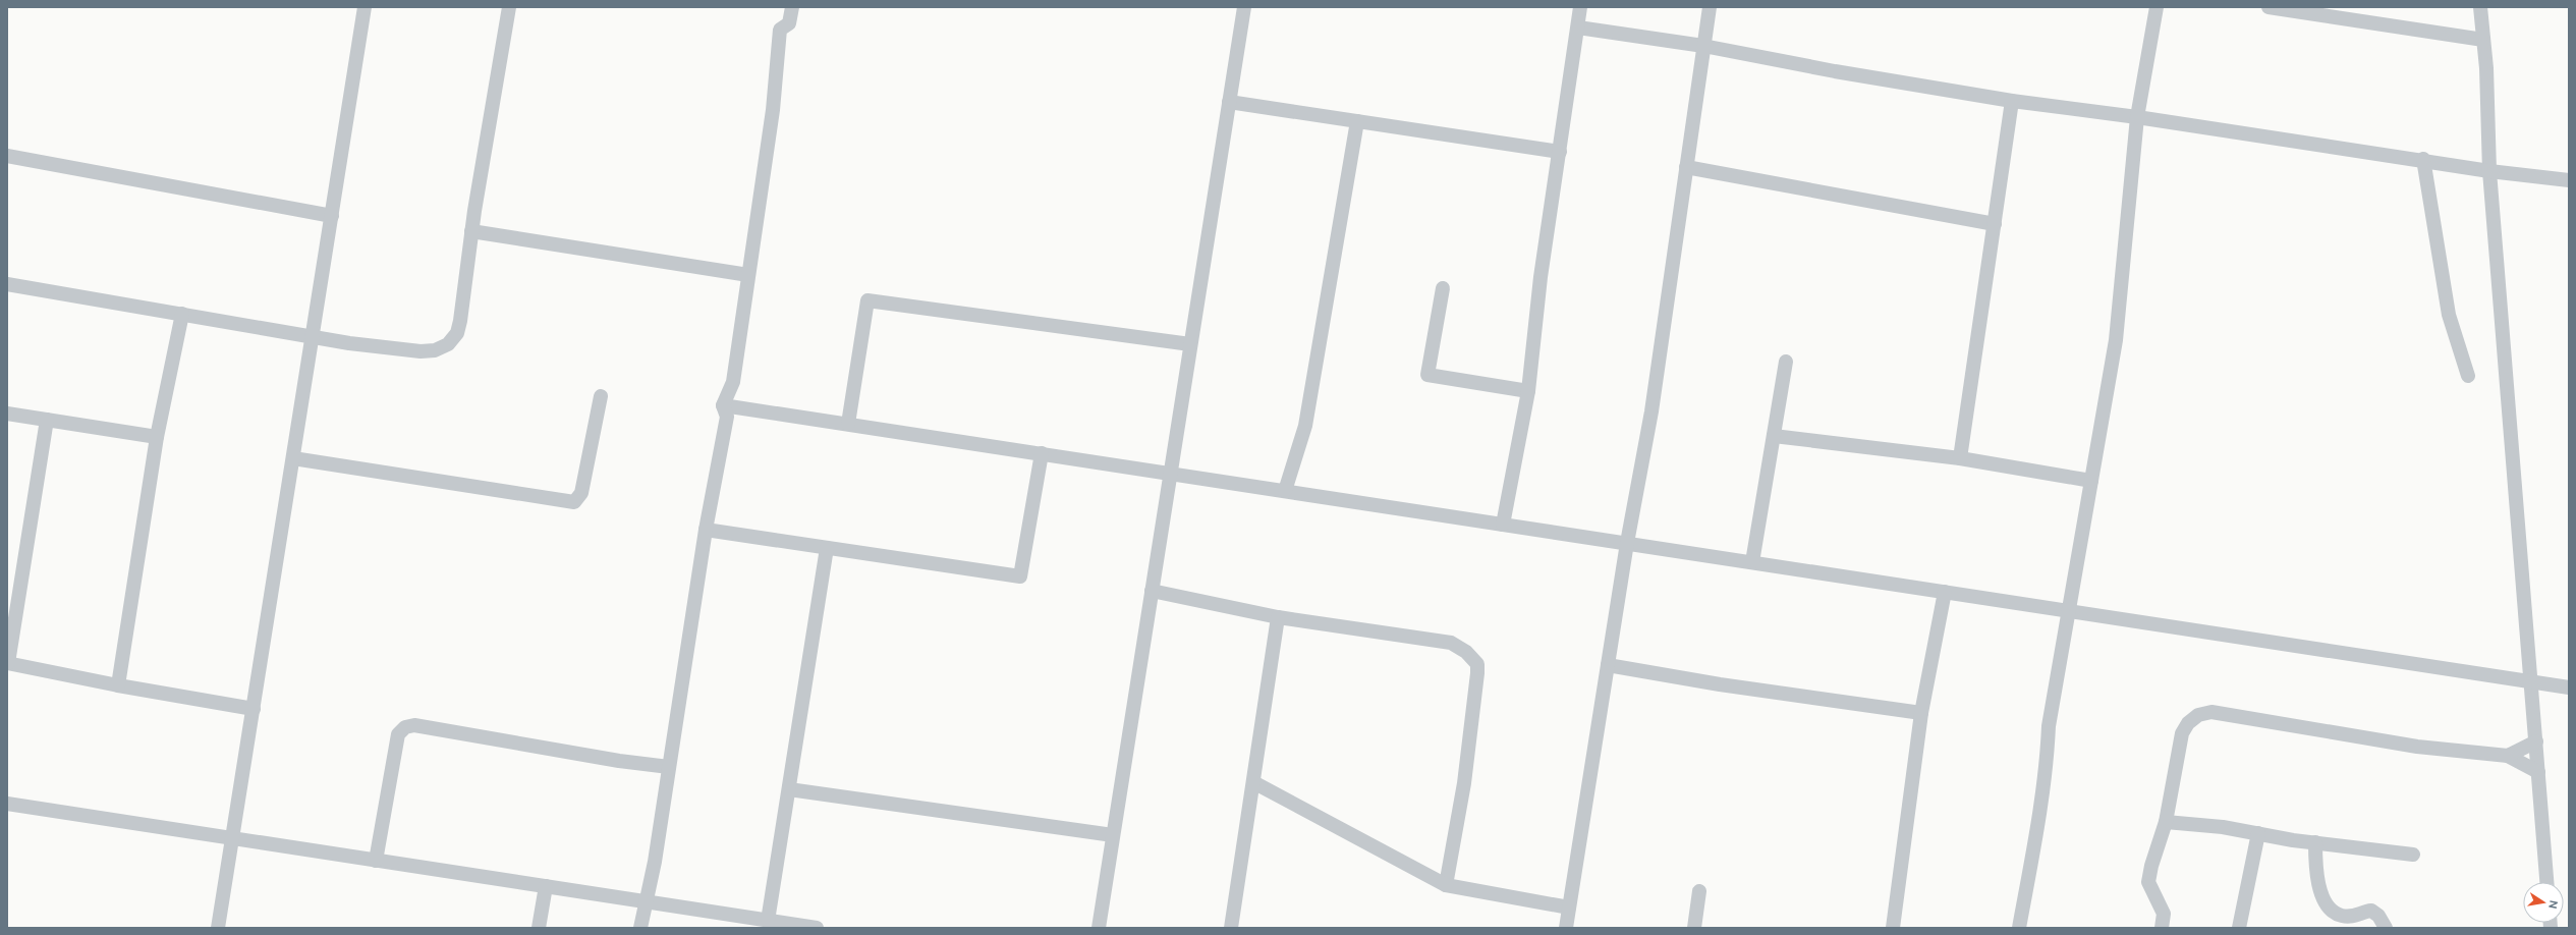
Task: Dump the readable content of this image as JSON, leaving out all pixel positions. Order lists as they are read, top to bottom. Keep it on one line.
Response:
{"north":"right"}
